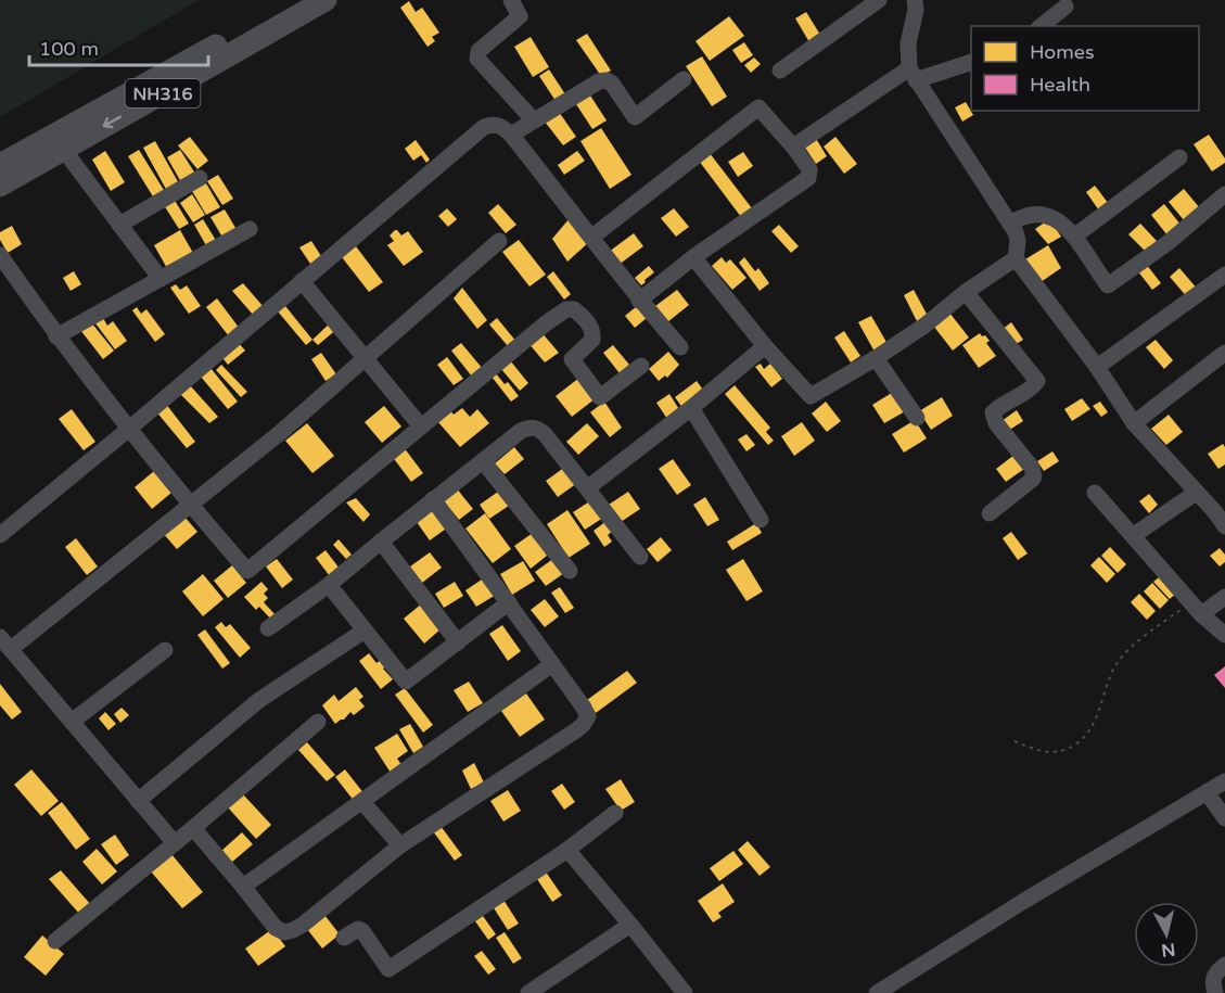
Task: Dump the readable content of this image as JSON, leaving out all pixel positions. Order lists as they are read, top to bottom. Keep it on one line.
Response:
{"streets":{"highway":["NH316"]},"legend":["Homes","Health"],"scale_bar":"100 m","north":"bottom"}
